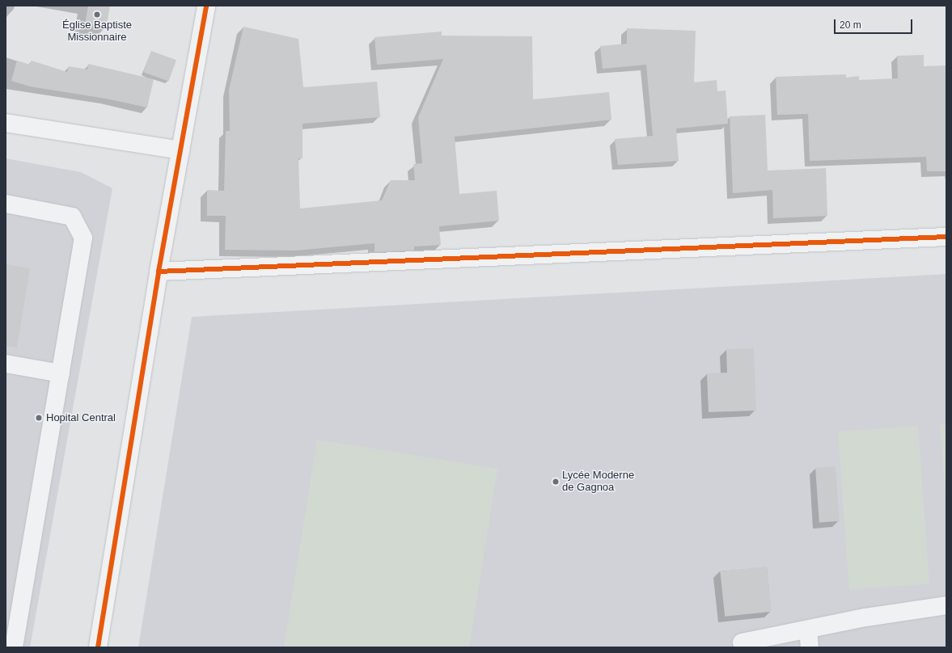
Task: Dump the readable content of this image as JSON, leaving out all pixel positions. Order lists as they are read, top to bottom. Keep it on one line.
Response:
{"places":["Église Baptiste Missionnaire","Hopital Central","Lycée Moderne de Gagnoa"],"scale_bar":"20 m"}
